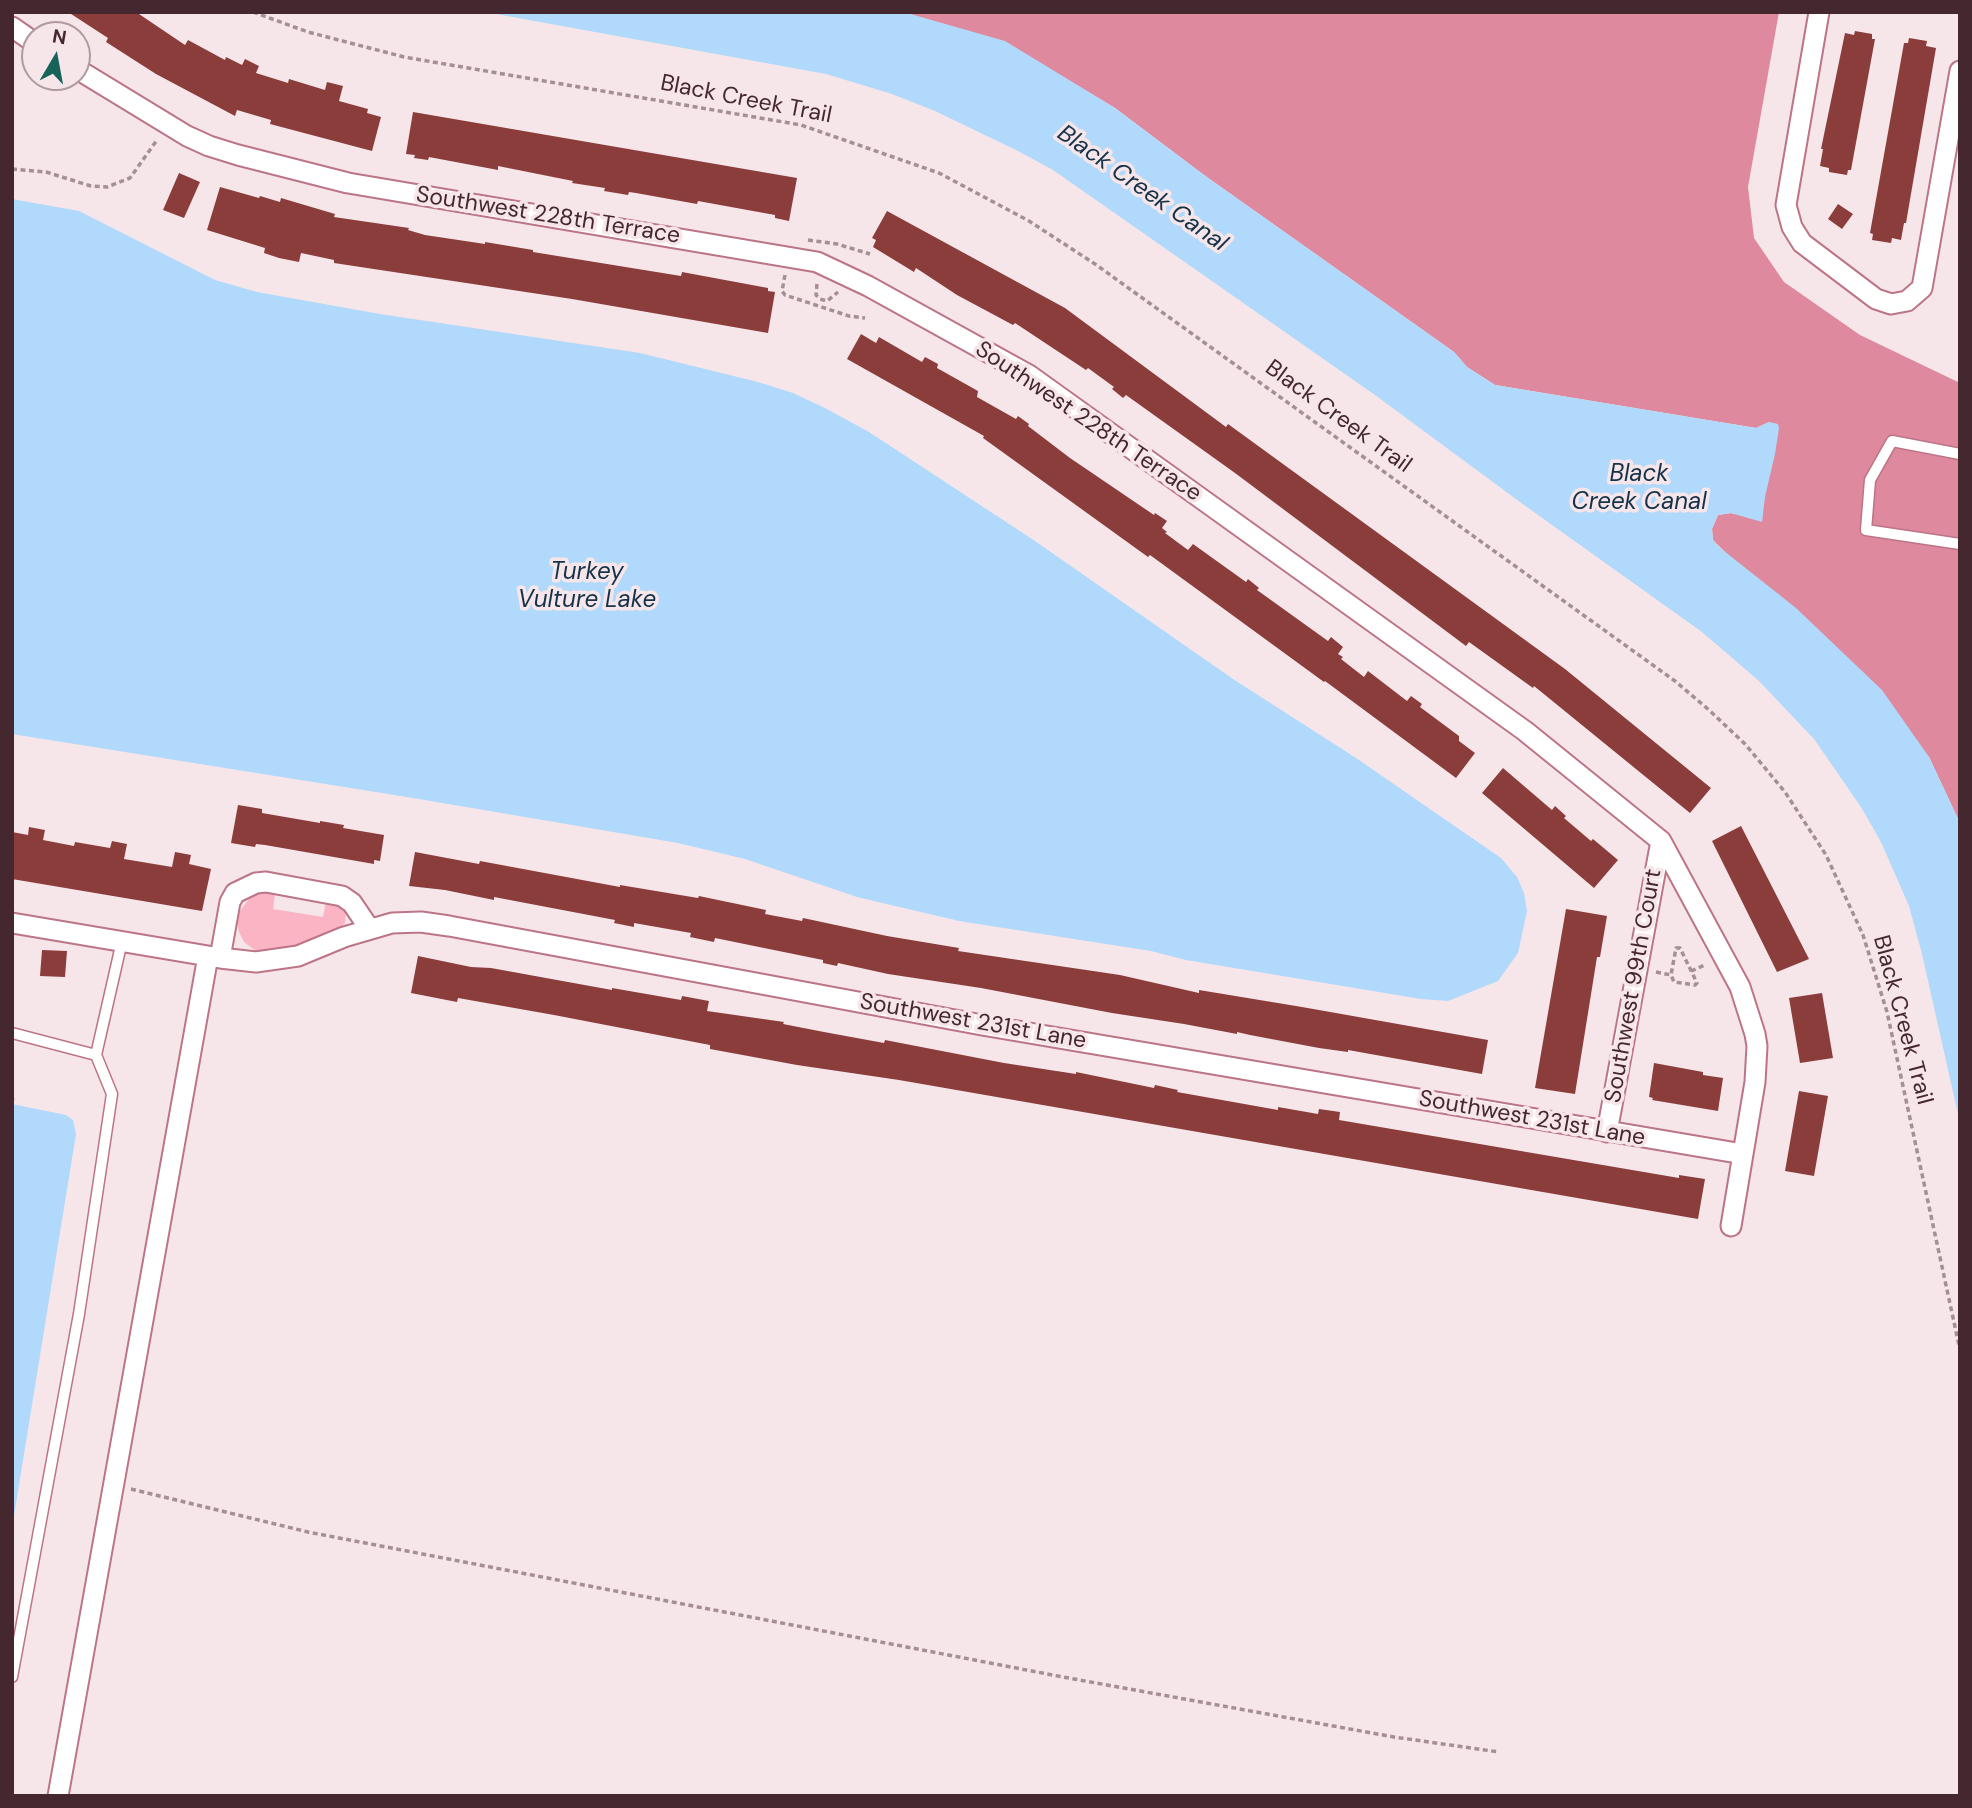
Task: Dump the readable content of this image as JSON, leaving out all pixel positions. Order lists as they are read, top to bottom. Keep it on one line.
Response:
{"streets":{"street":["Southwest 228th Terrace","Southwest 99th Court","Southwest 231st Lane"],"path":["Black Creek Trail"]},"crossings":[["Southwest 228th Terrace","Southwest 99th Court"],["Southwest 99th Court","Southwest 231st Lane"]],"water":["Black Creek Canal","Turkey Vulture Lake"],"north":"top"}
